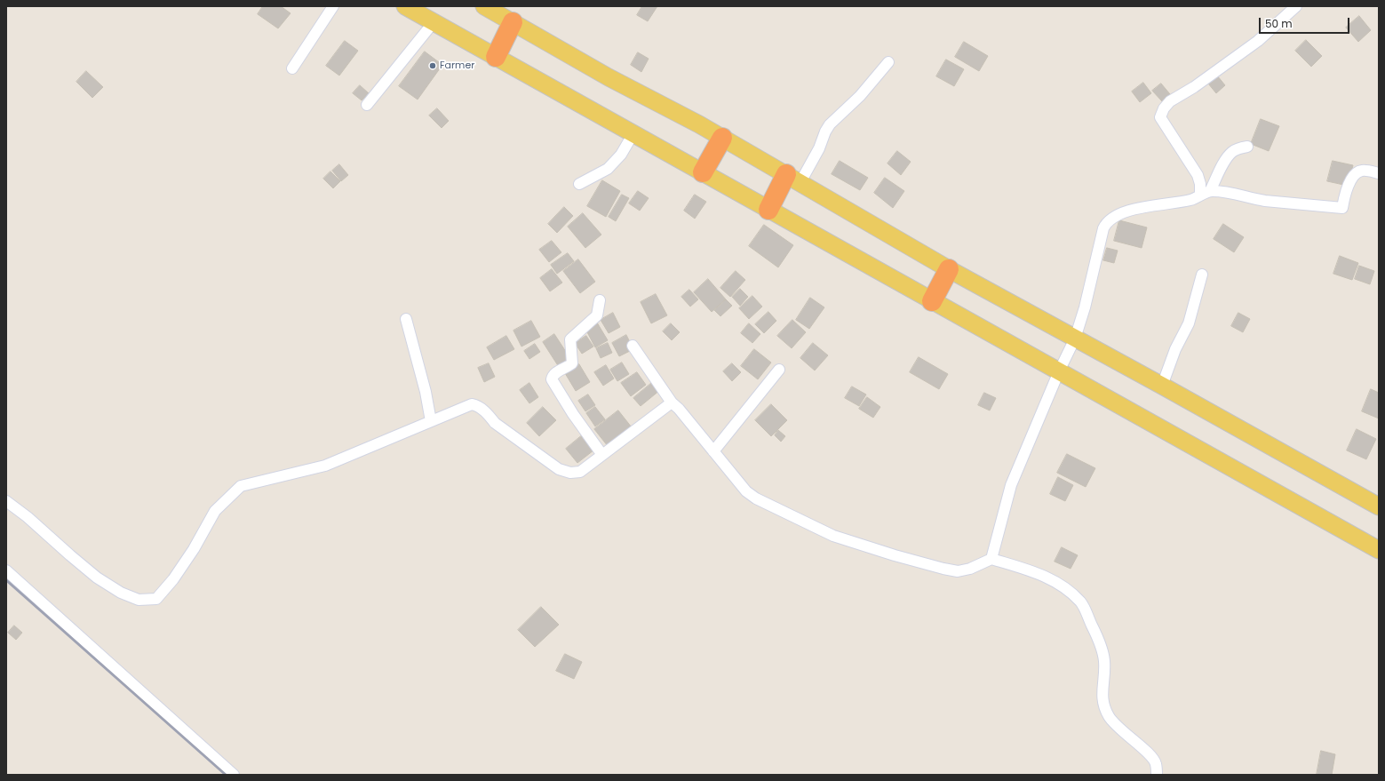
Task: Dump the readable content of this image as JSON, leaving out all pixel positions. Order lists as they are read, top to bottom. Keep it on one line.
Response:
{"places":["Farmer"],"scale_bar":"50 m"}
